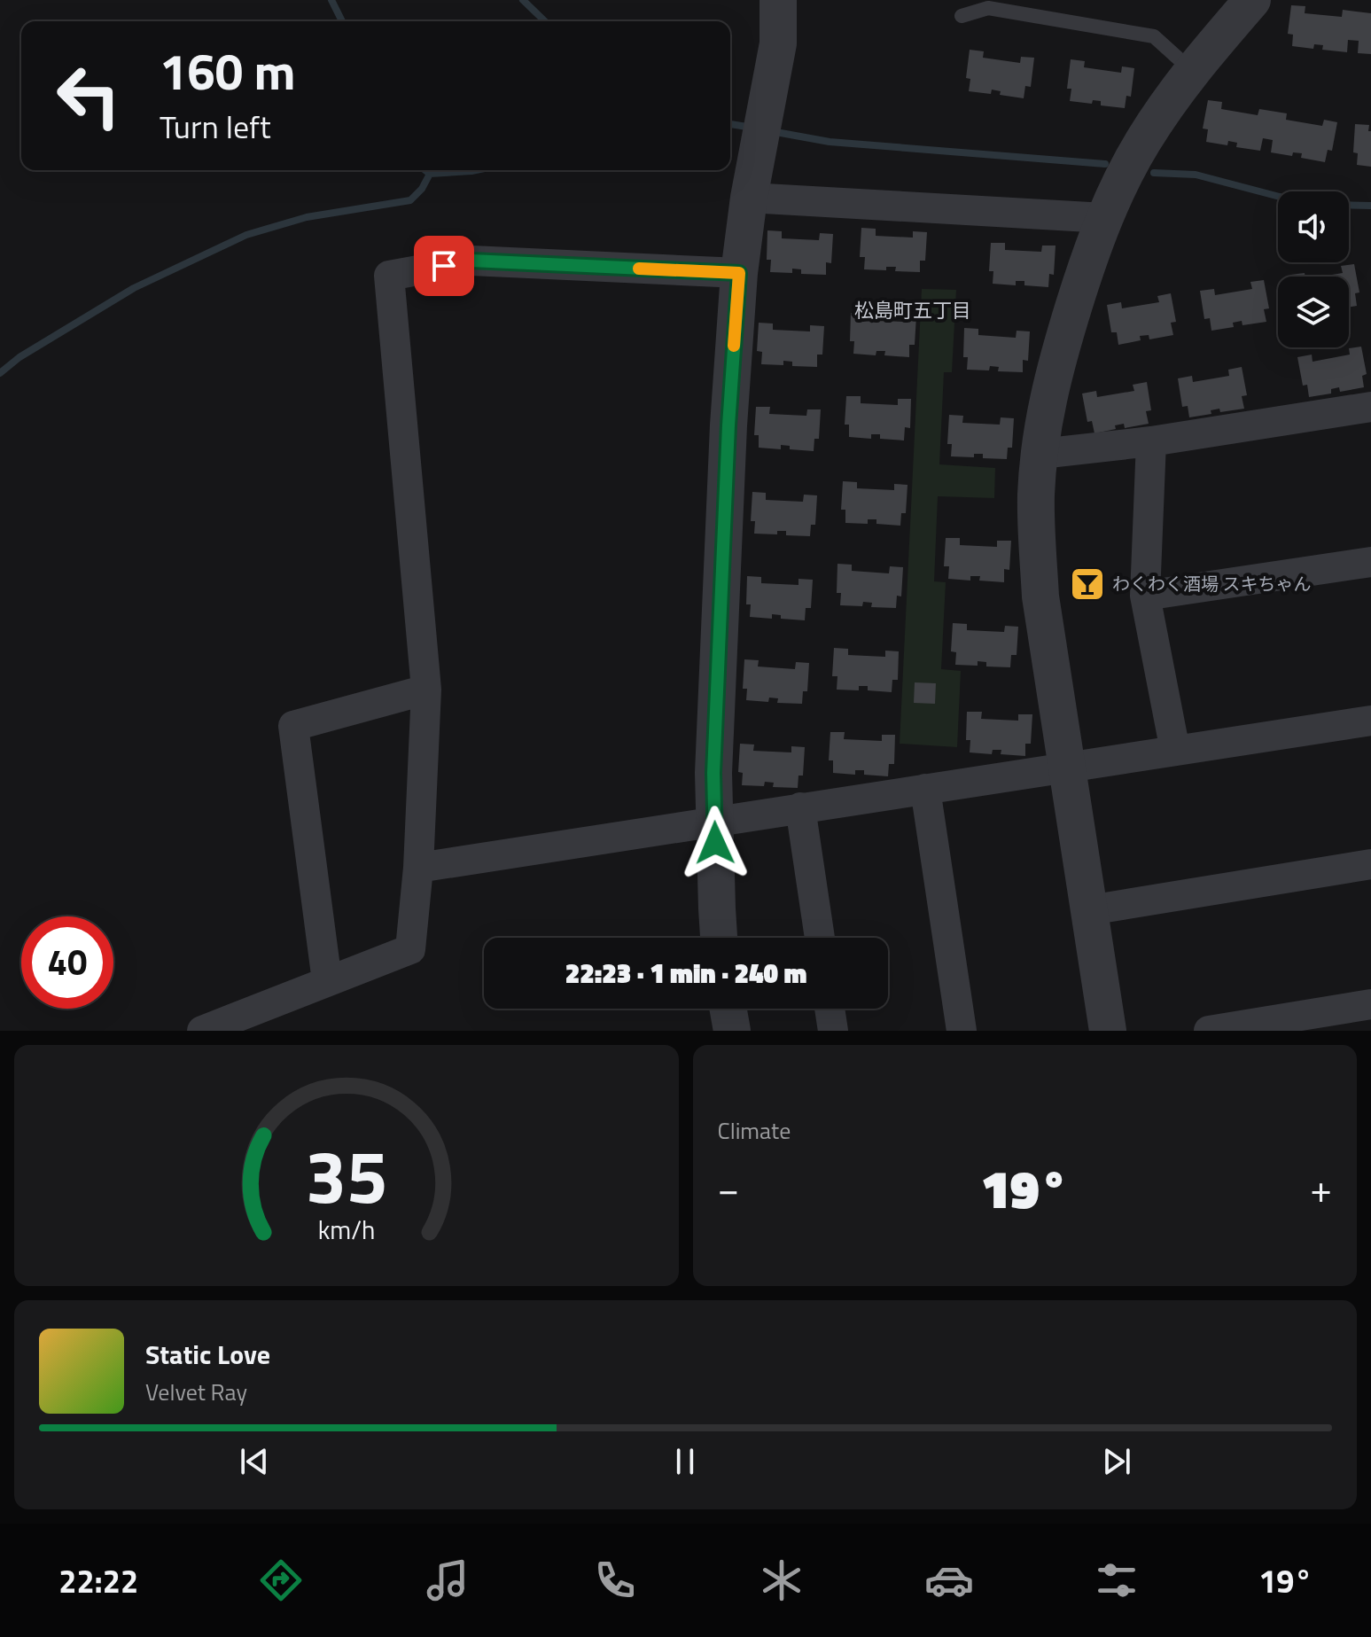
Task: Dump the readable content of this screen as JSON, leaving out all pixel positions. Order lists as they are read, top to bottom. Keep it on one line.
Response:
{"districts":["松島町五丁目"],"places":{"bar":["わくわく酒場 スキちゃん"]},"page":{"turn":["160 m","Turn left"],"limit":"40","trip":"22:23 · 1 min · 240 m","tile":"Climate","heat":["−","19°","+"],"song":["Static Love","Velvet Ray"],"tabs":["22:22","19°"],"gauge":["35","km/h"]}}
